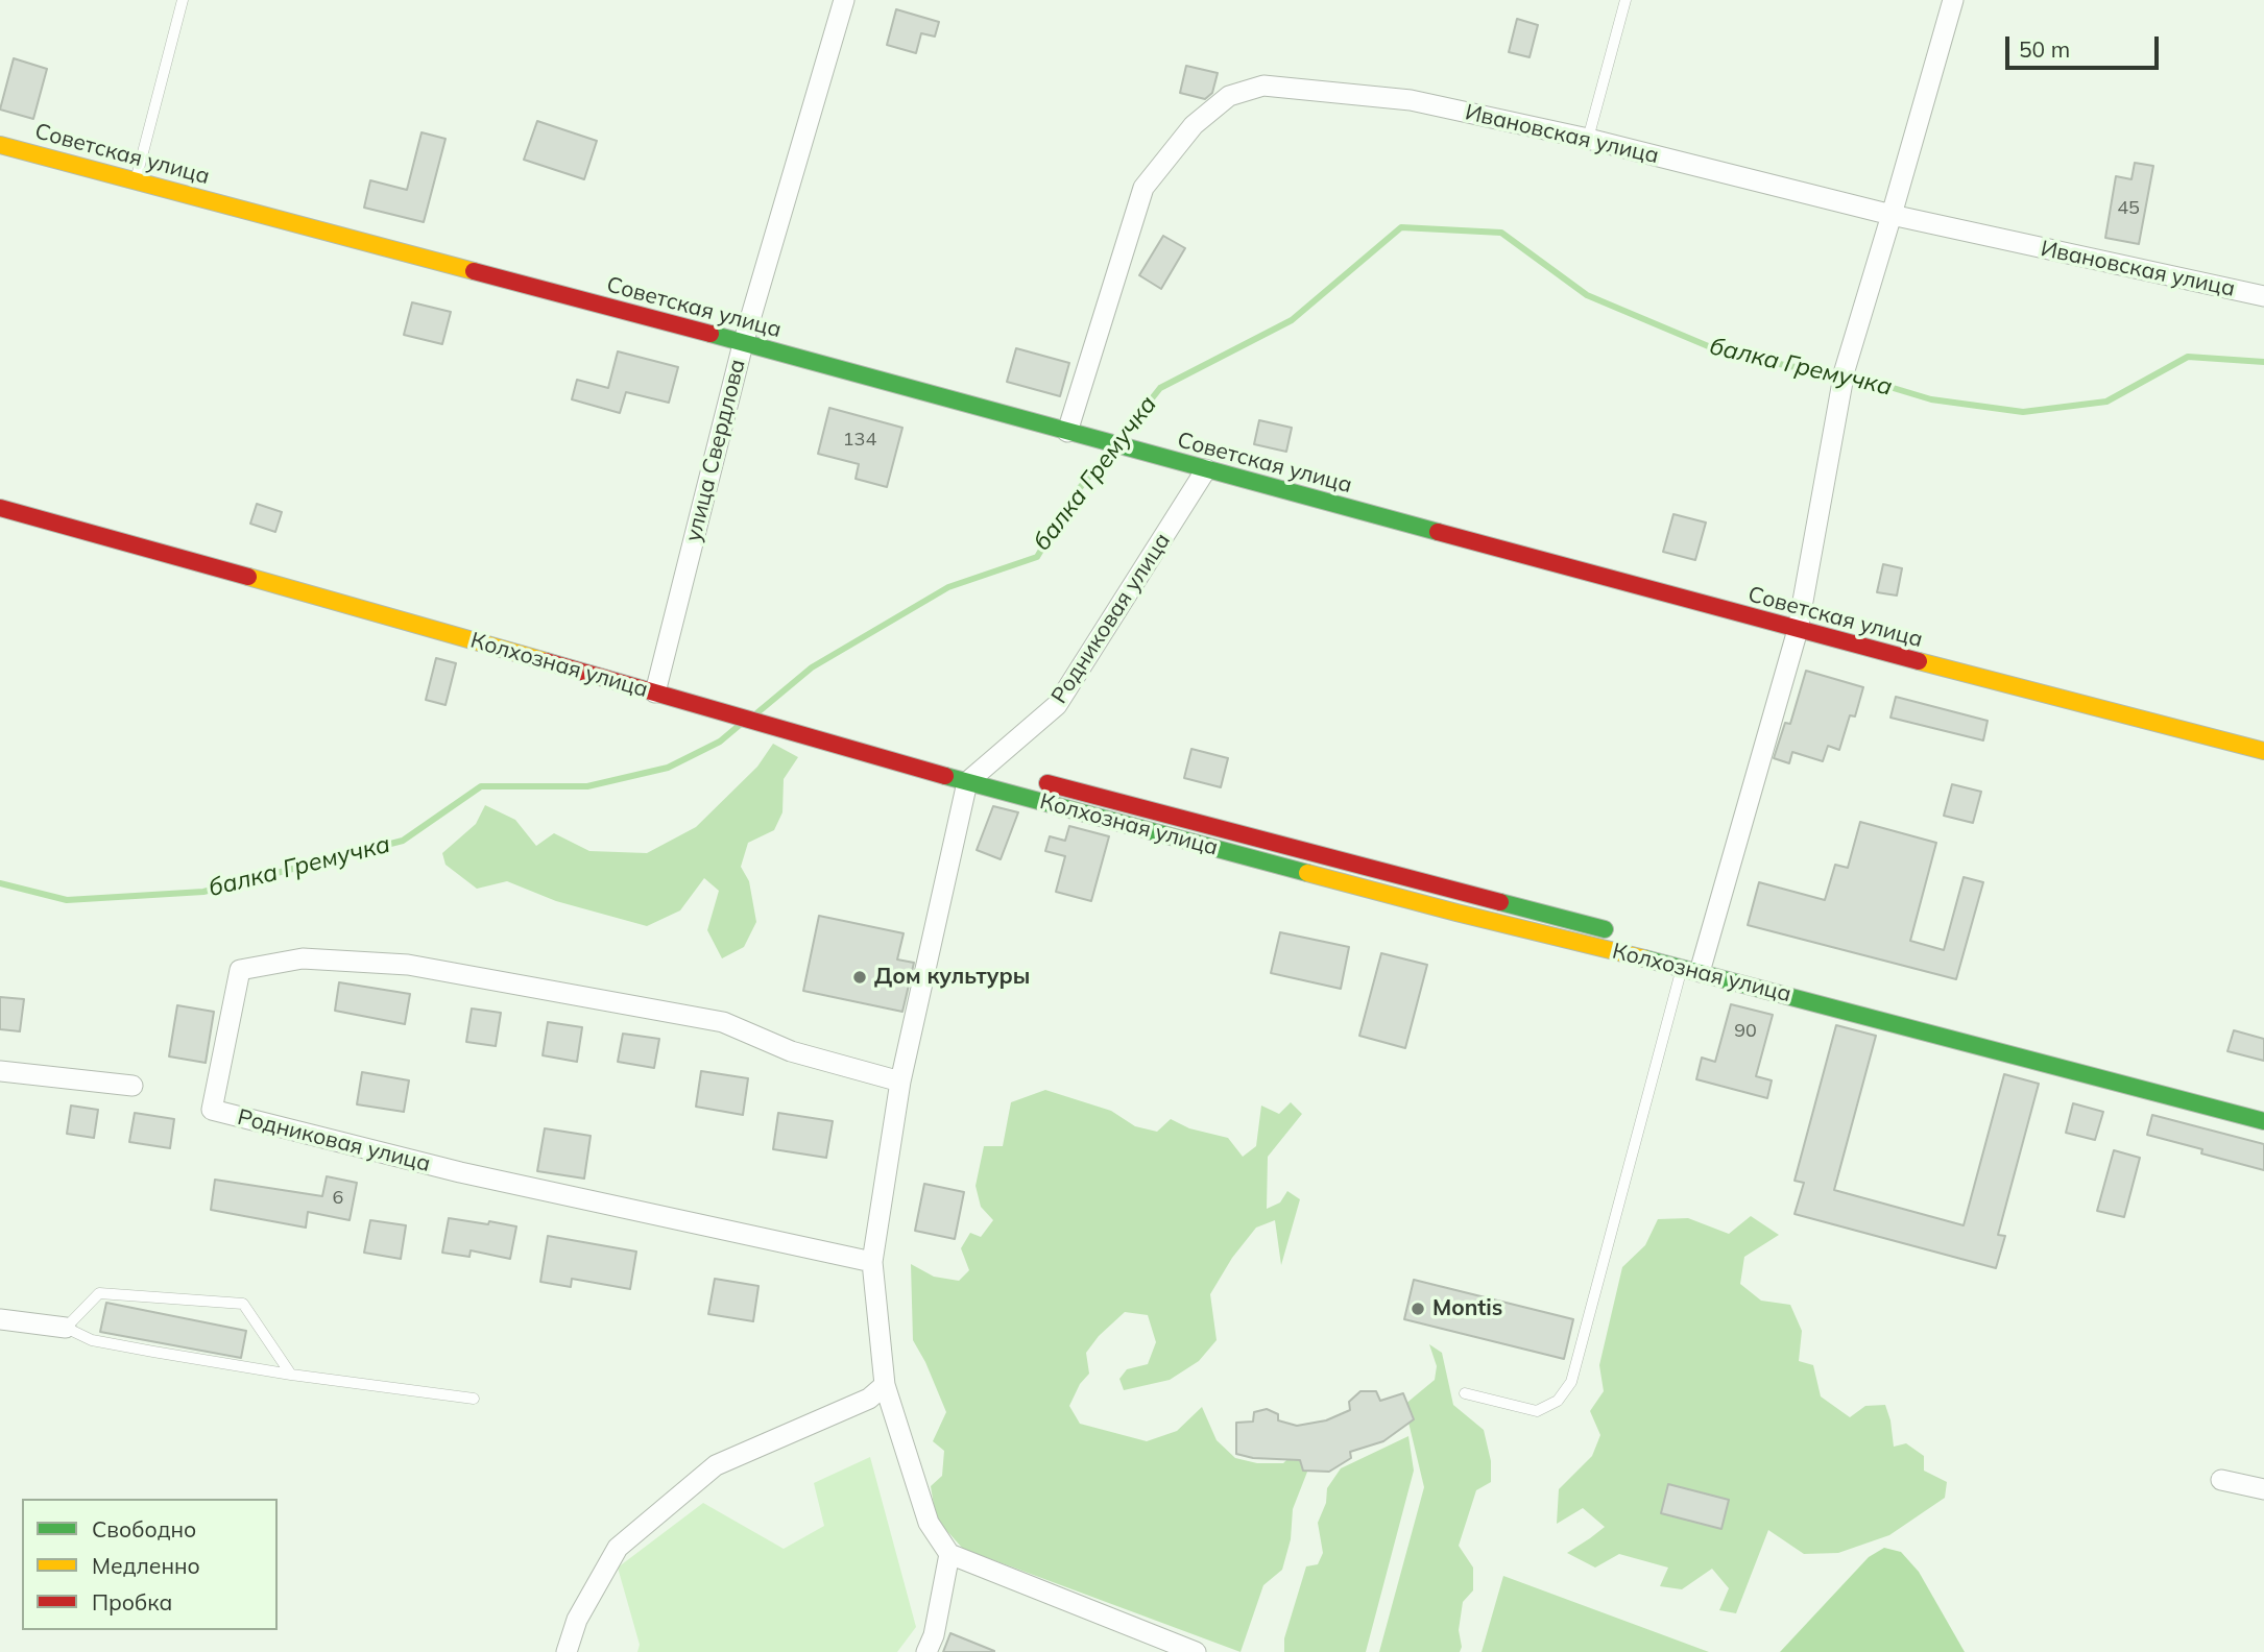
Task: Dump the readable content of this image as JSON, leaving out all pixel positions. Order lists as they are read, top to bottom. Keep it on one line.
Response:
{"streets":{"street":["Ивановская улица","Советская улица","улица Свердлова","Родниковая улица","Колхозная улица"]},"crossings":[["Ивановская улица","Советская улица"],["Советская улица","улица Свердлова"],["Советская улица","Родниковая улица"],["улица Свердлова","Колхозная улица"],["Родниковая улица","Колхозная улица"]],"water":["балка Гремучка"],"places":["Дом культуры","Montis"],"house_numbers":["45","134","90","6"],"legend":["Свободно","Медленно","Пробка"],"scale_bar":"50 m"}
